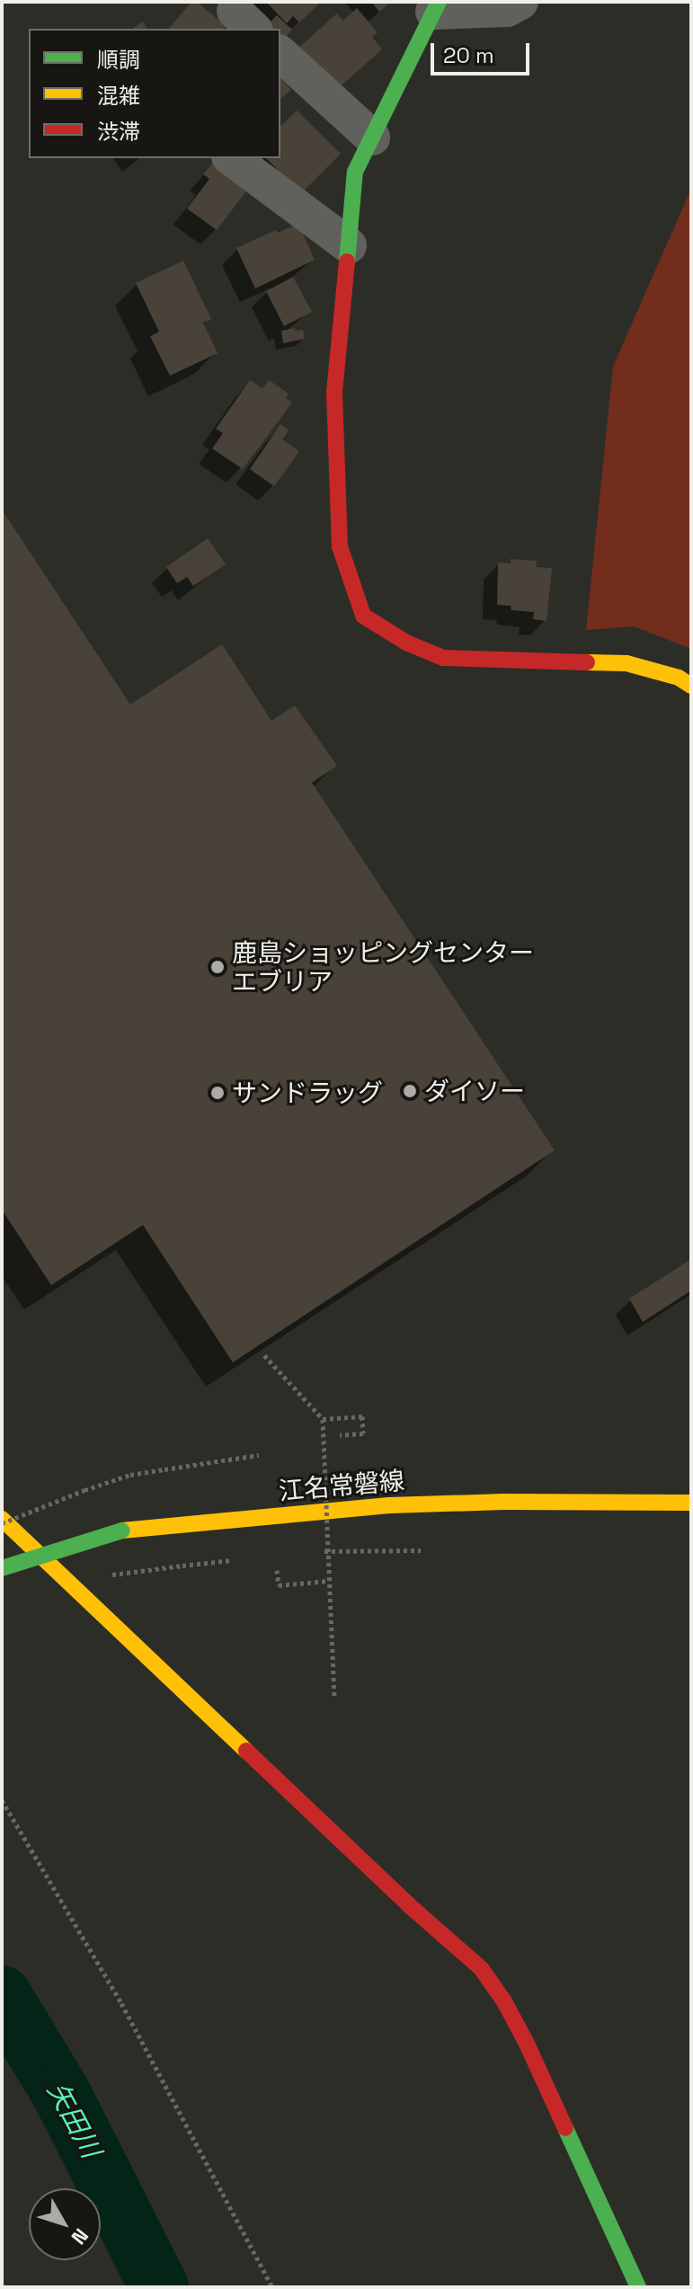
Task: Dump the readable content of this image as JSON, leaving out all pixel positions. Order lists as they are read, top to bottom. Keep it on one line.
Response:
{"streets":{"street":["江名常磐線"]},"water":["矢田川"],"places":["鹿島ショッピングセンター エブリア","ダイソー","サンドラッグ"],"legend":["順調","混雑","渋滞"],"scale_bar":"20 m","north":"bottom right"}
